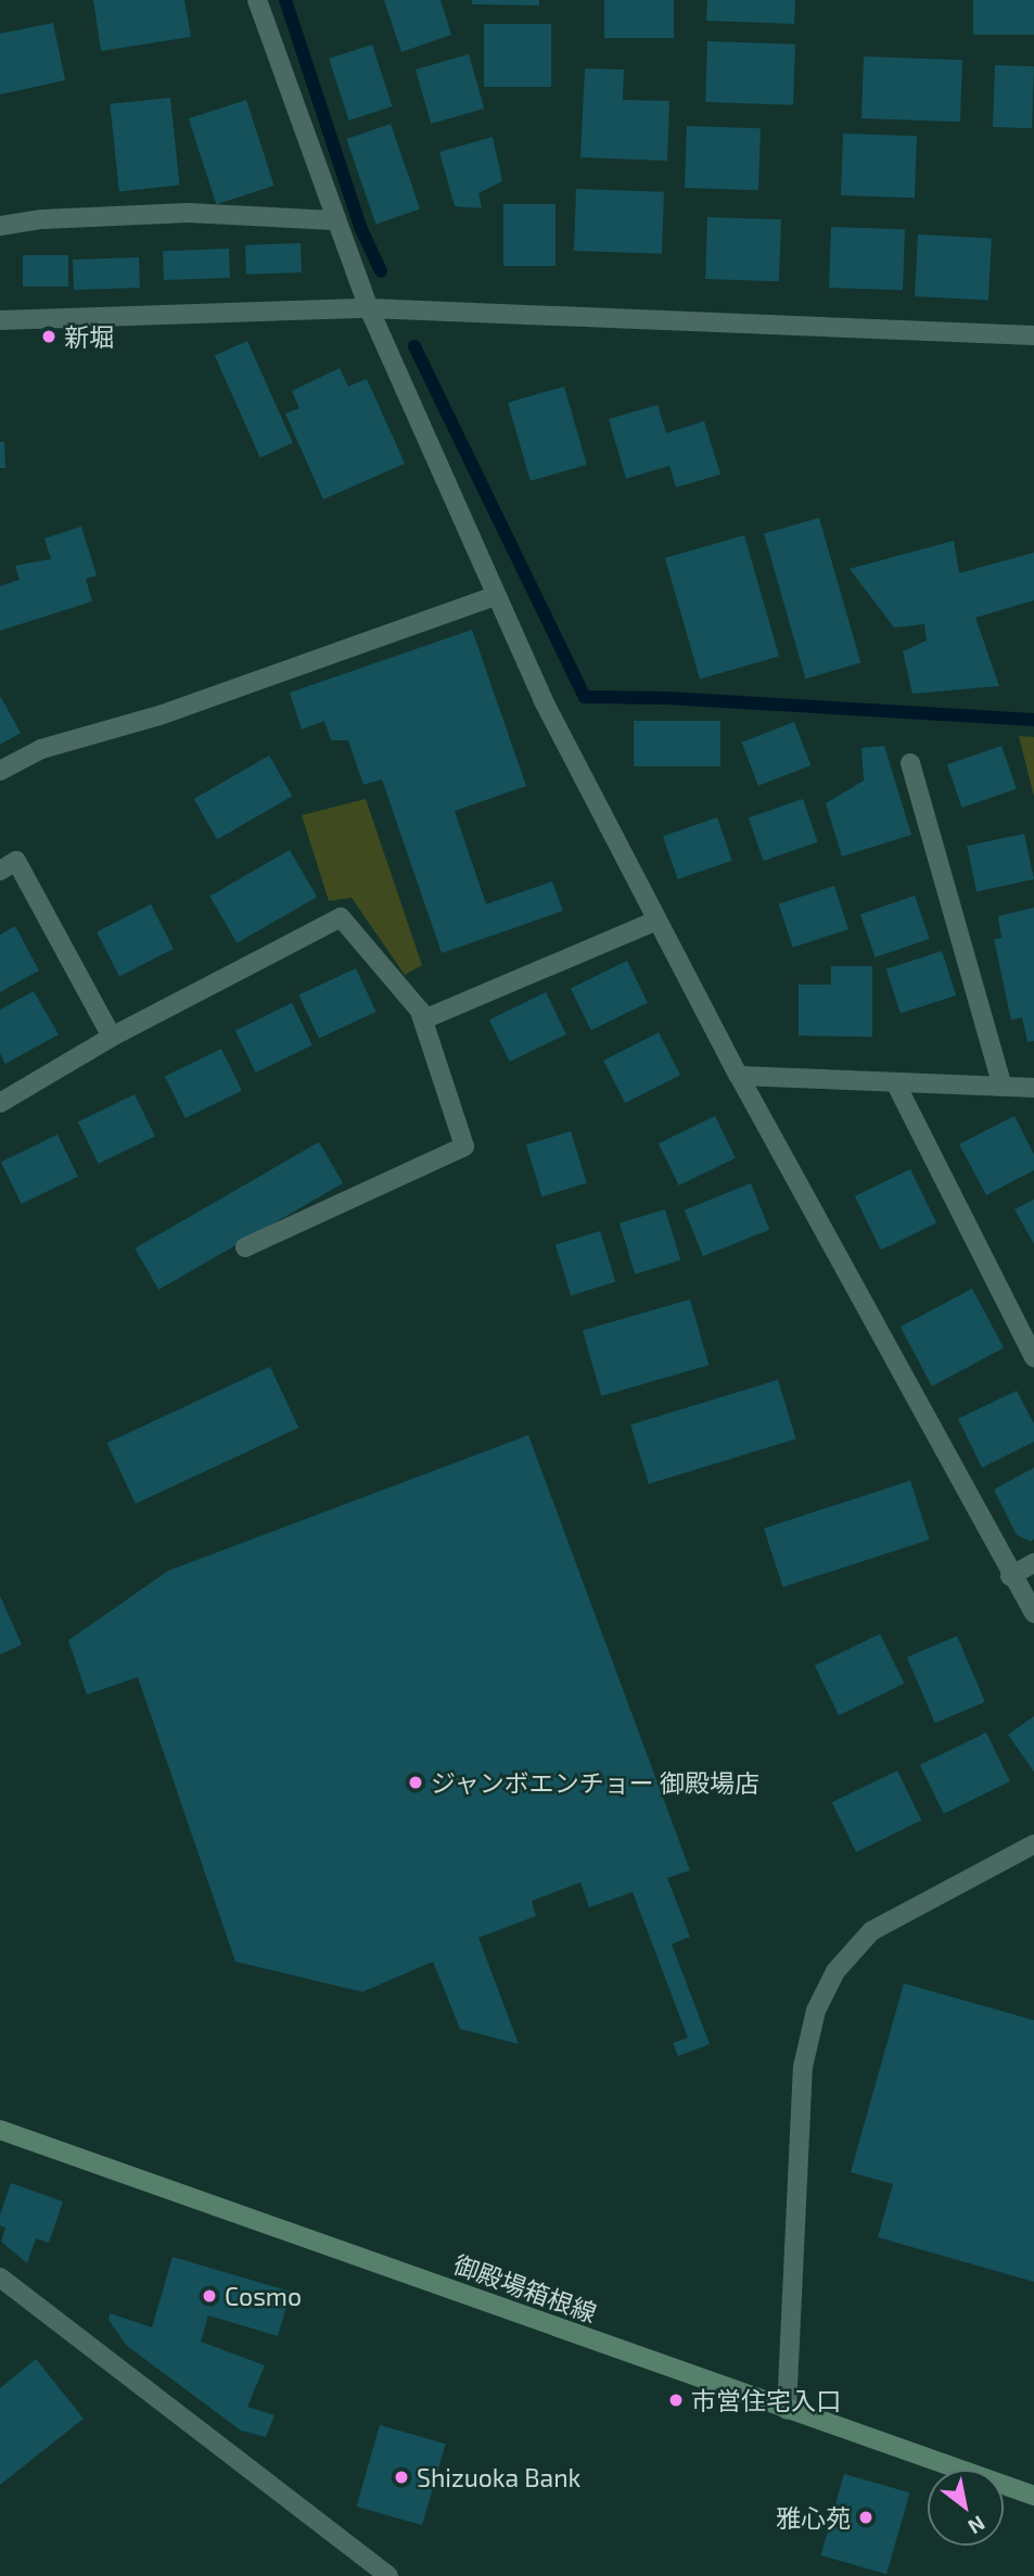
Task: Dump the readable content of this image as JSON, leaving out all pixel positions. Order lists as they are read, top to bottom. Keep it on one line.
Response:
{"streets":{"main road":["御殿場箱根線"]},"places":["新堀","ジャンボエンチョー 御殿場店","Cosmo","市営住宅入口","Shizuoka Bank","雅心苑"],"north":"bottom right"}
